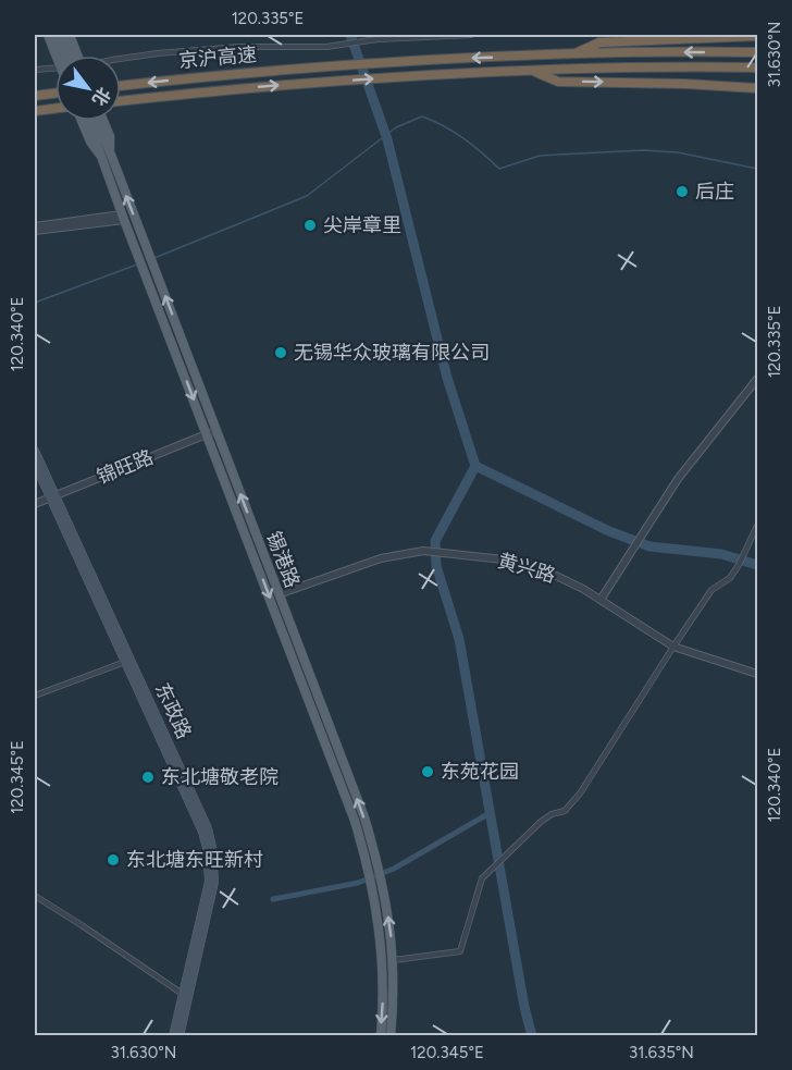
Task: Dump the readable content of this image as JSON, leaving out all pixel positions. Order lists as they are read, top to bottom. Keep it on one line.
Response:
{"streets":{"highway":["京沪高速"],"main road":["锡港路","东政路"],"street":["锦旺路","黄兴路"]},"crossings":[["锦旺路","锡港路"],["锦旺路","东政路"],["锡港路","黄兴路"]],"places":["后庄","尖岸章里","无锡华众玻璃有限公司","东苑花园","东北塘敬老院","东北塘东旺新村"],"north":"bottom right","coordinates":["120.335°E","31.630°N","120.340°E","120.345°E","31.635°N"]}
